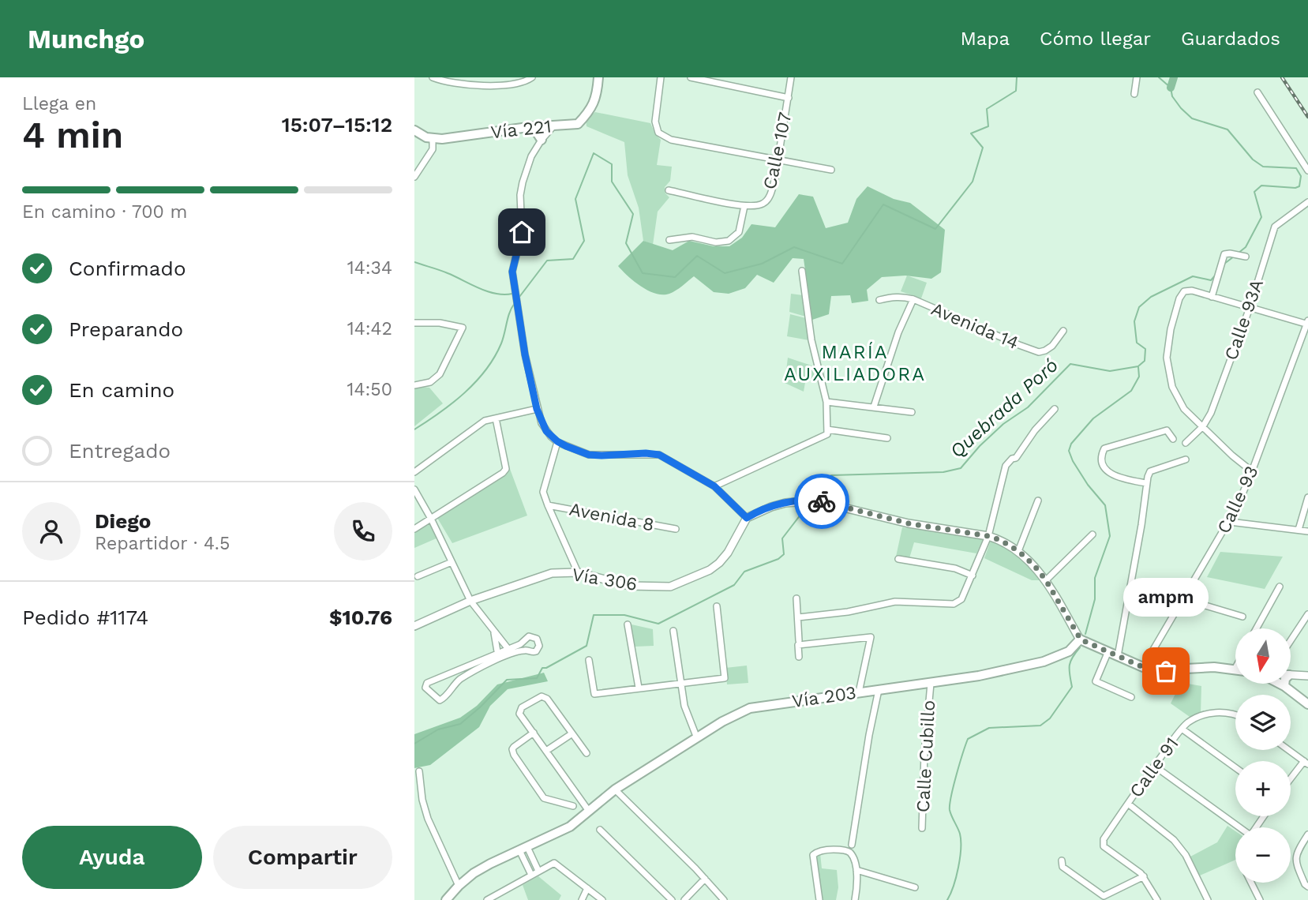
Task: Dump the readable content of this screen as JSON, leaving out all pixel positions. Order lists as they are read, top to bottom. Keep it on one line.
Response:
{"streets":{"main road":["Vía 221","Vía 203"],"street":["Calle 107","Calle 93A","Avenida 14","Calle 93","Avenida 8","Vía 306","Calle Cubillo","Calle 91"]},"crossings":[["Vía 203","Calle Cubillo"]],"districts":["MARÍA AUXILIADORA"],"water":["Quebrada Poró"],"places":["ampm"],"north":"bottom","page":{"header":"Munchgo","nav":["Mapa","Cómo llegar","Guardados"],"heading":["4 min","Llega en","15:07–15:12"],"panel":["Diego","Repartidor · 4.5","Pedido #1174","$10.76"],"bar":"En camino · 700 m","list":[["Confirmado","14:34"],["Preparando","14:42"],["En camino","14:50"],"Entregado"],"bubble":"ampm","map_buttons":["+","−"],"buttons":["Ayuda","Compartir"]}}
